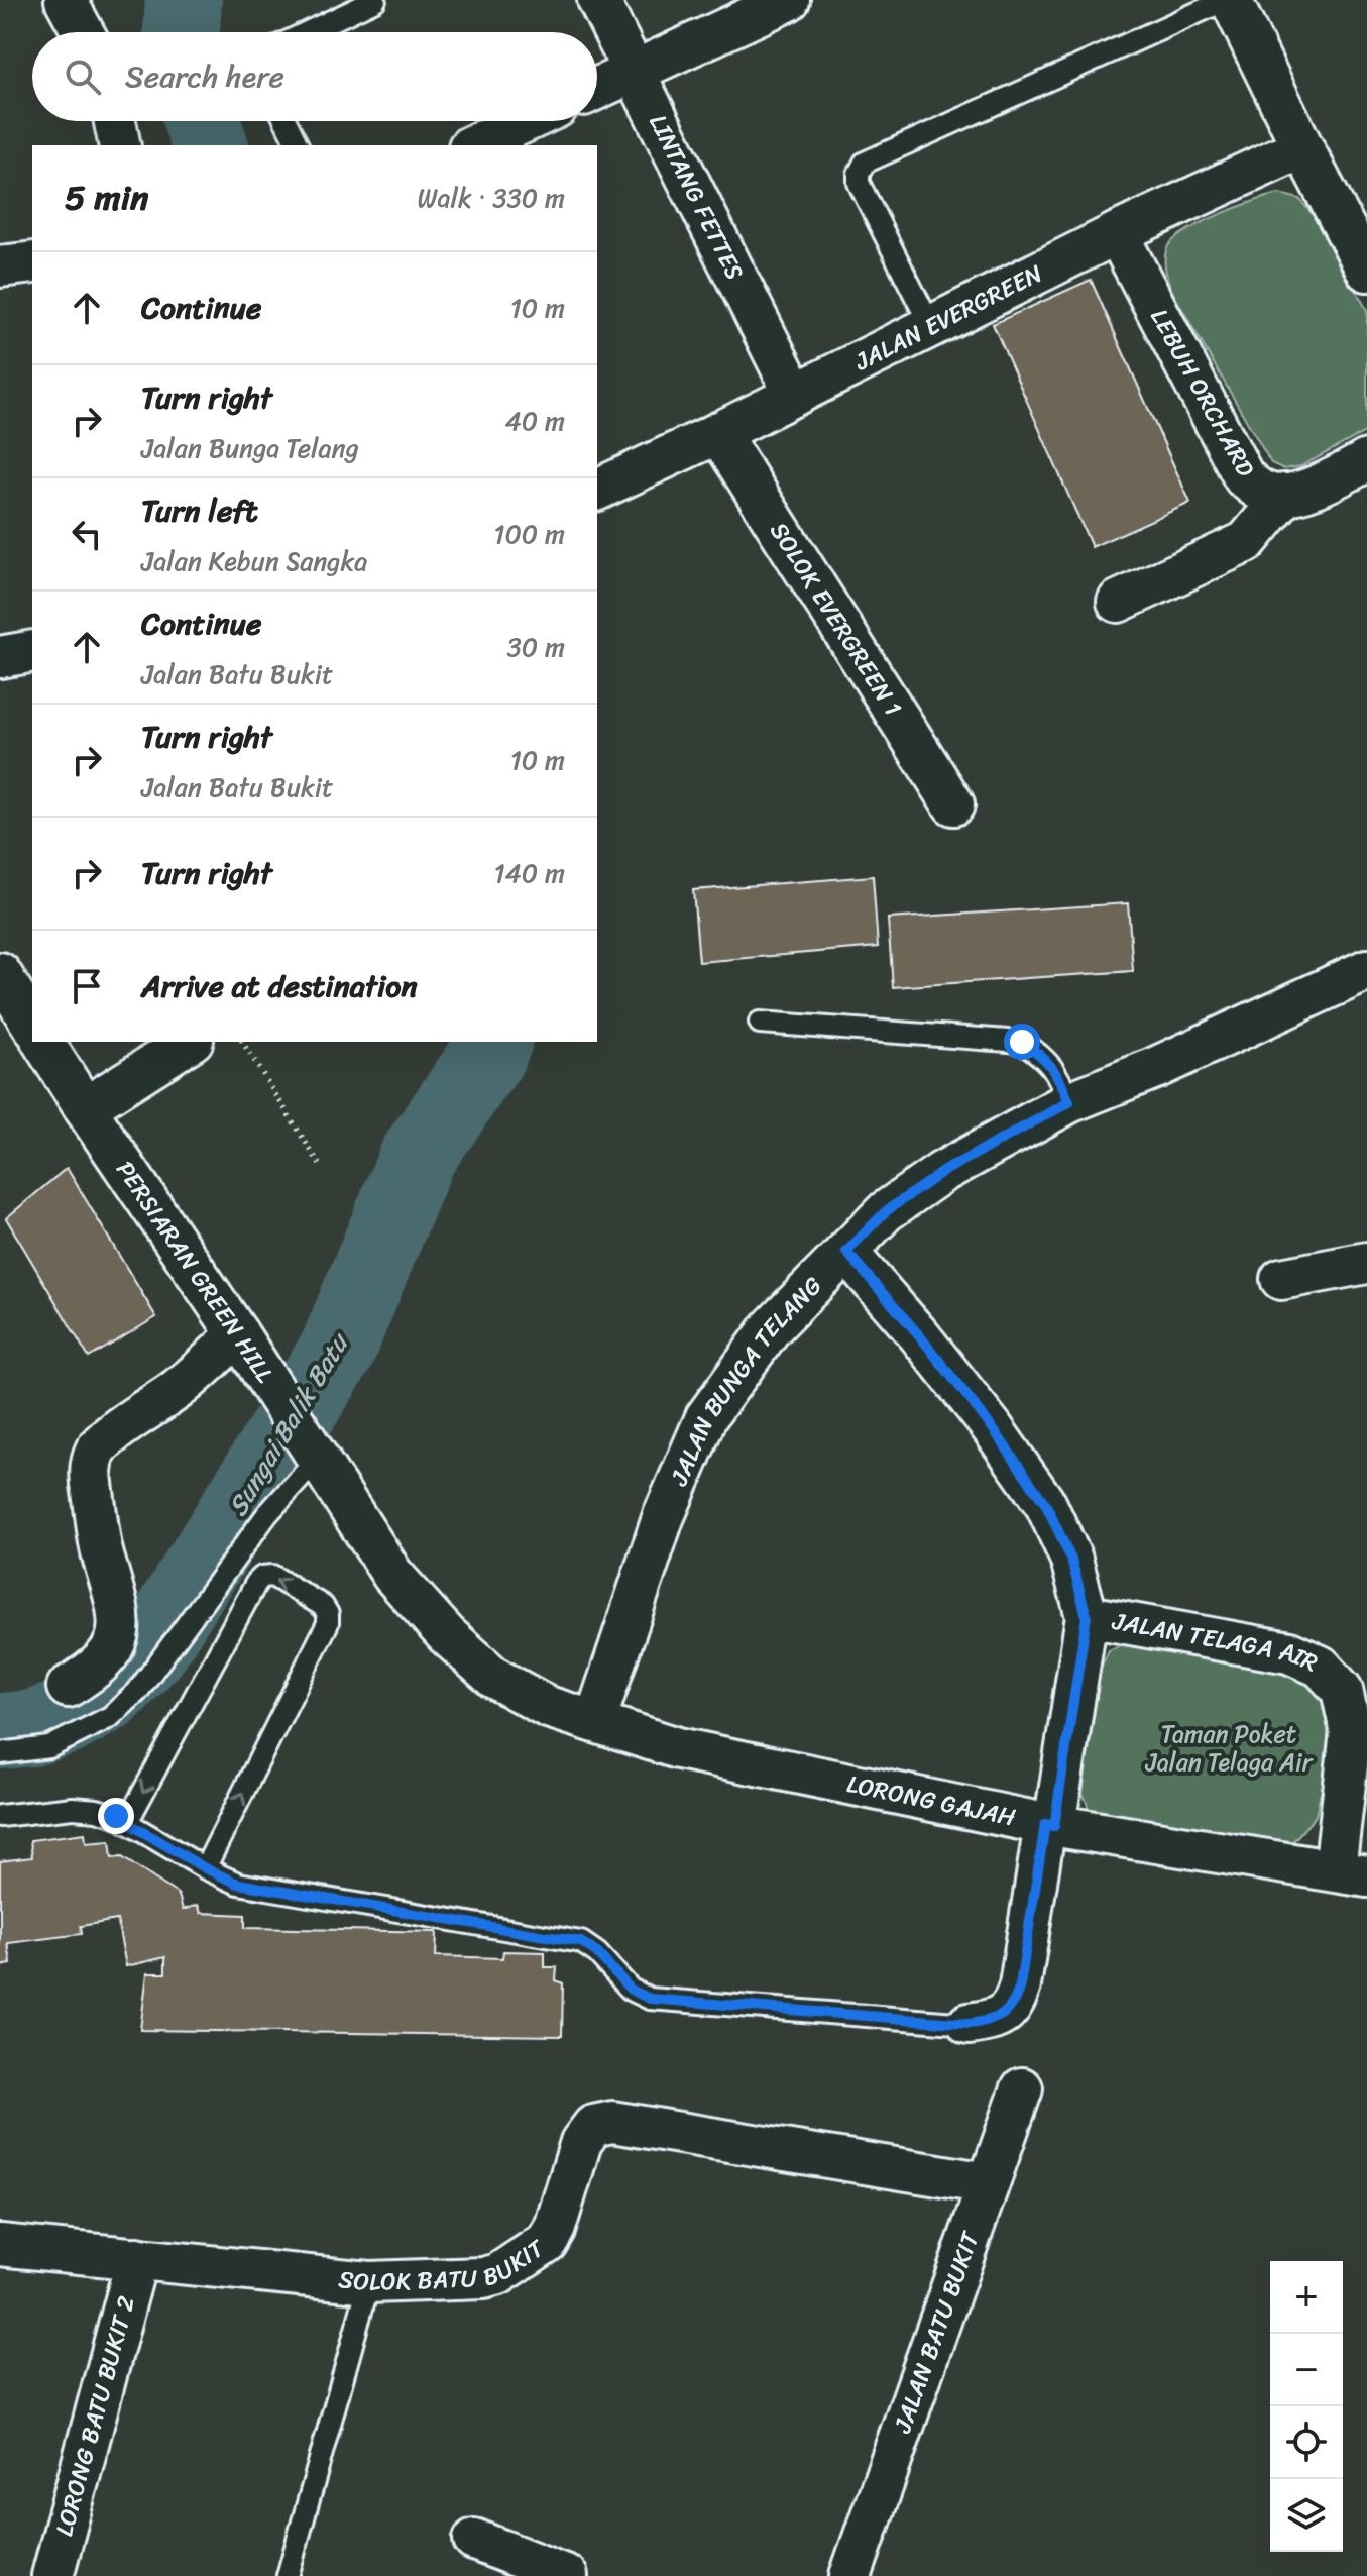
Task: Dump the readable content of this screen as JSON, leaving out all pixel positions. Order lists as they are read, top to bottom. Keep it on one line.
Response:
{"streets":{"street":["LINTANG FETTES","JALAN EVERGREEN","LEBUH ORCHARD","SOLOK EVERGREEN 1","PERSIARAN GREEN HILL","JALAN BUNGA TELANG","JALAN TELAGA AIR","LORONG GAJAH","SOLOK BATU BUKIT","JALAN BATU BUKIT","LORONG BATU BUKIT 2"]},"crossings":[["LINTANG FETTES","JALAN EVERGREEN"],["JALAN EVERGREEN","LEBUH ORCHARD"],["JALAN EVERGREEN","SOLOK EVERGREEN 1"],["PERSIARAN GREEN HILL","JALAN BUNGA TELANG"],["PERSIARAN GREEN HILL","LORONG GAJAH"],["JALAN BUNGA TELANG","LORONG GAJAH"],["JALAN TELAGA AIR","LORONG GAJAH"],["SOLOK BATU BUKIT","JALAN BATU BUKIT"],["SOLOK BATU BUKIT","LORONG BATU BUKIT 2"]],"water":["Sungai Balik Batu"],"parks":["Taman Poket Jalan Telaga Air"],"page":{"search":"Search here","heading":["5 min","Walk · 330 m"],"list":[["Continue","10 m"],["Turn right","Jalan Bunga Telang","40 m"],["Turn left","Jalan Kebun Sangka","100 m"],["Continue","Jalan Batu Bukit","30 m"],["Turn right","Jalan Batu Bukit","10 m"],["Turn right","140 m"],"Arrive at destination"],"map_buttons":["+","−"]}}
